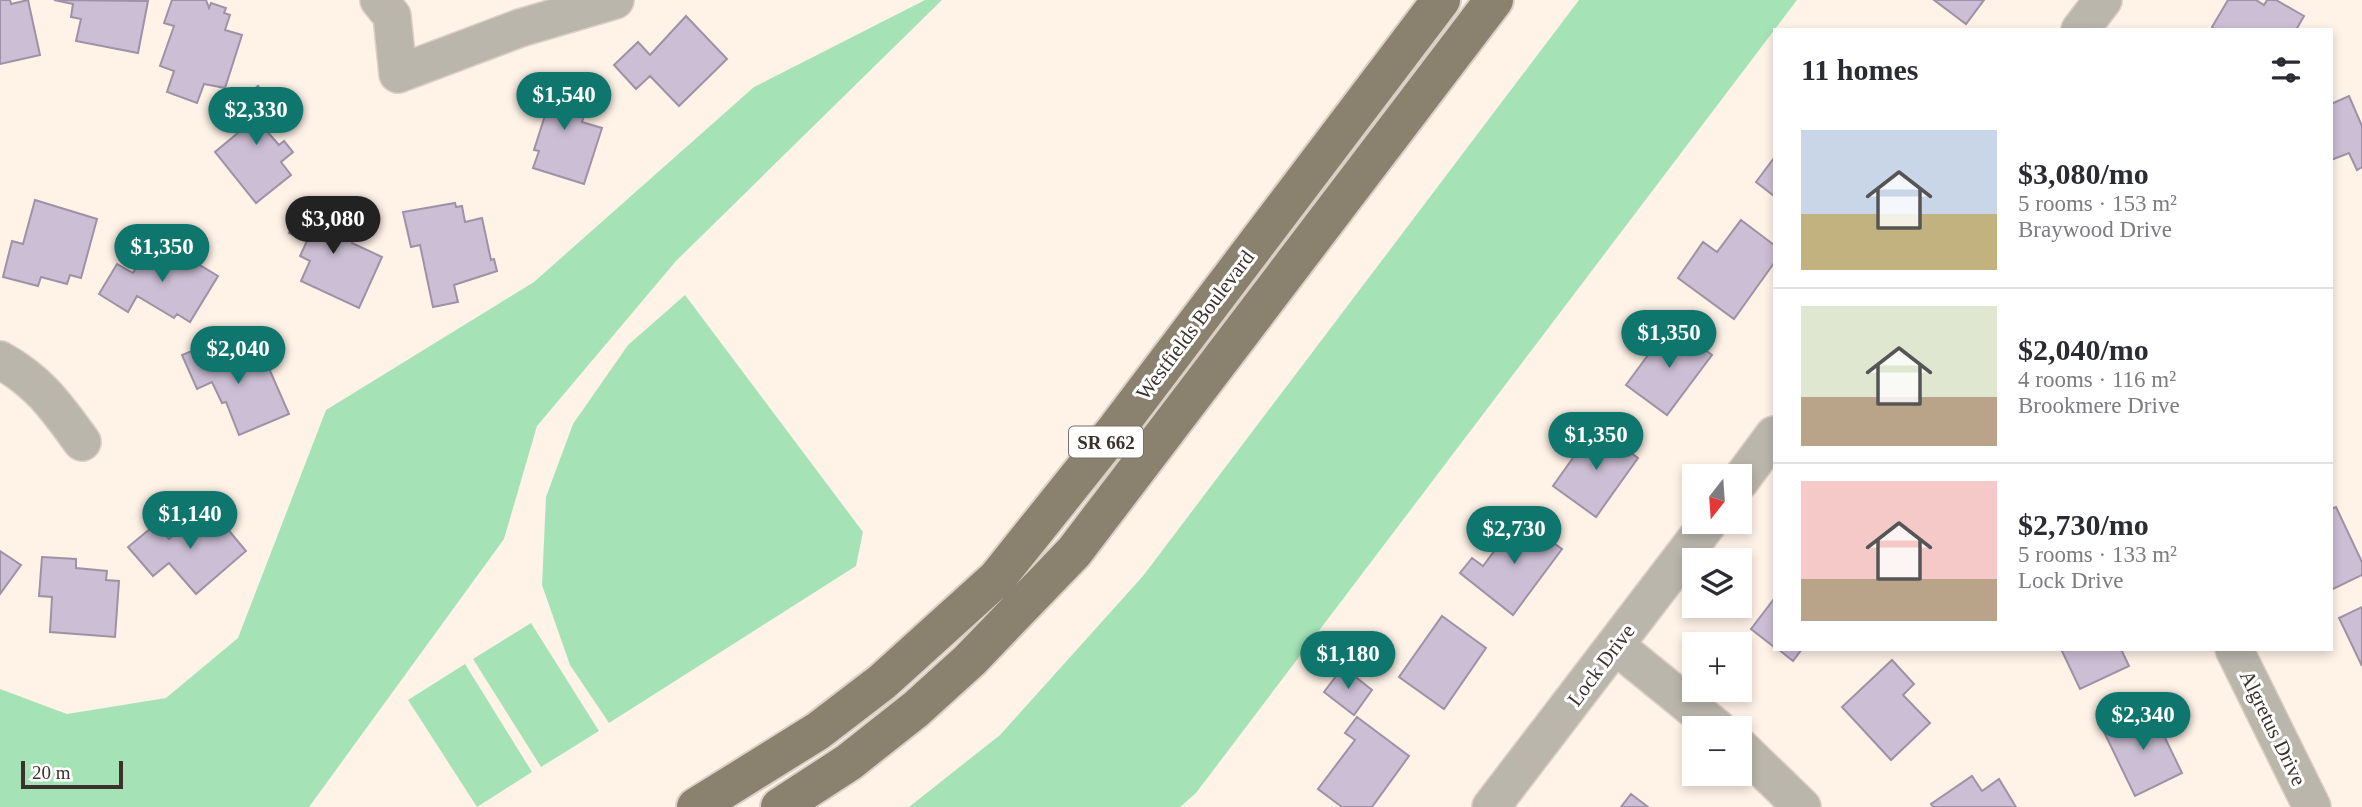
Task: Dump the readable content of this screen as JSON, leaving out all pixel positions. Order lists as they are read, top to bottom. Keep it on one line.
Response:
{"streets":{"main road":["Westfields Boulevard","SR 662"],"street":["Lock Drive","Algretus Drive"]},"scale_bar":"20 m","north":"bottom","page":{"heading":"11 homes","price":["$1,540","$2,330","$3,080","$1,350","$1,350","$2,040","$1,350","$1,140","$2,730","$1,180","$2,340"],"list":[{"name":"$3,080/mo","note":"5 rooms · 153 m² · Braywood Drive"},{"name":"$2,040/mo","note":"4 rooms · 116 m² · Brookmere Drive"},{"name":"$2,730/mo","note":"5 rooms · 133 m² · Lock Drive"}],"map_buttons":["+","−"],"scale":"20 m"}}
